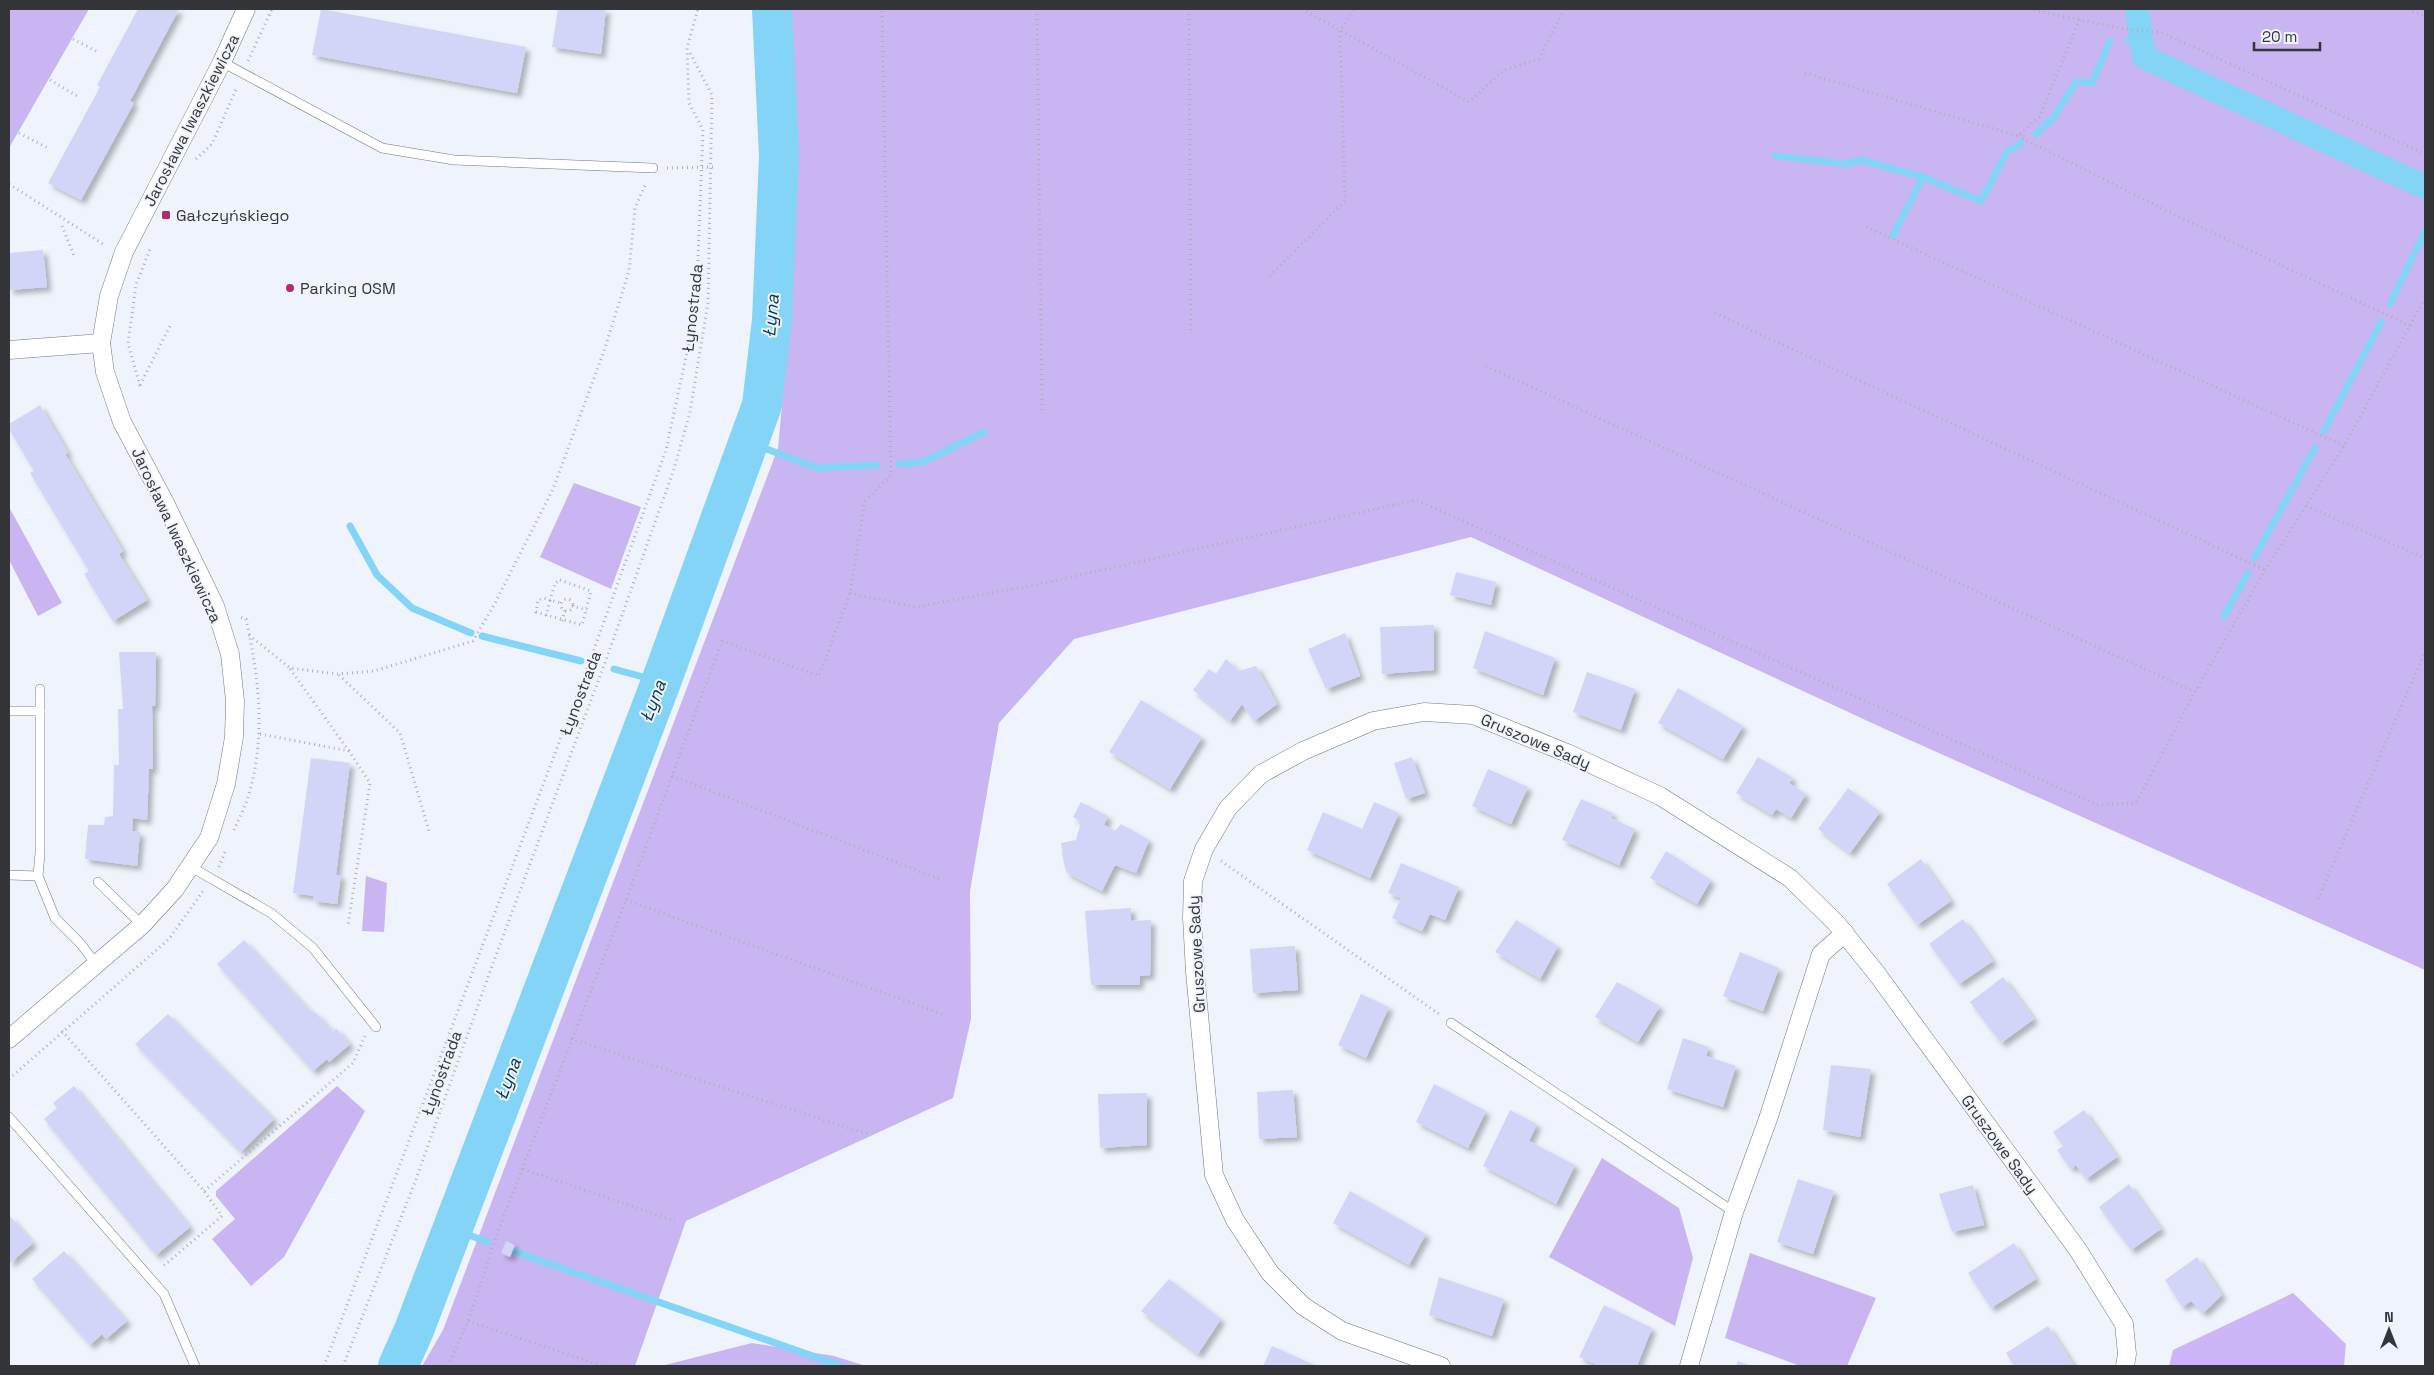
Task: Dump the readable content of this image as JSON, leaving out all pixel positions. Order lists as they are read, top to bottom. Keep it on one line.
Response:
{"streets":{"street":["Jarosława Iwaszkiewicza","Gruszowe Sady"],"path":["Łynostrada"]},"water":["Łyna"],"places":{"transit":["Gałczyńskiego"],"other":["Parking OSM"]},"scale_bar":"20 m","north":"top"}
